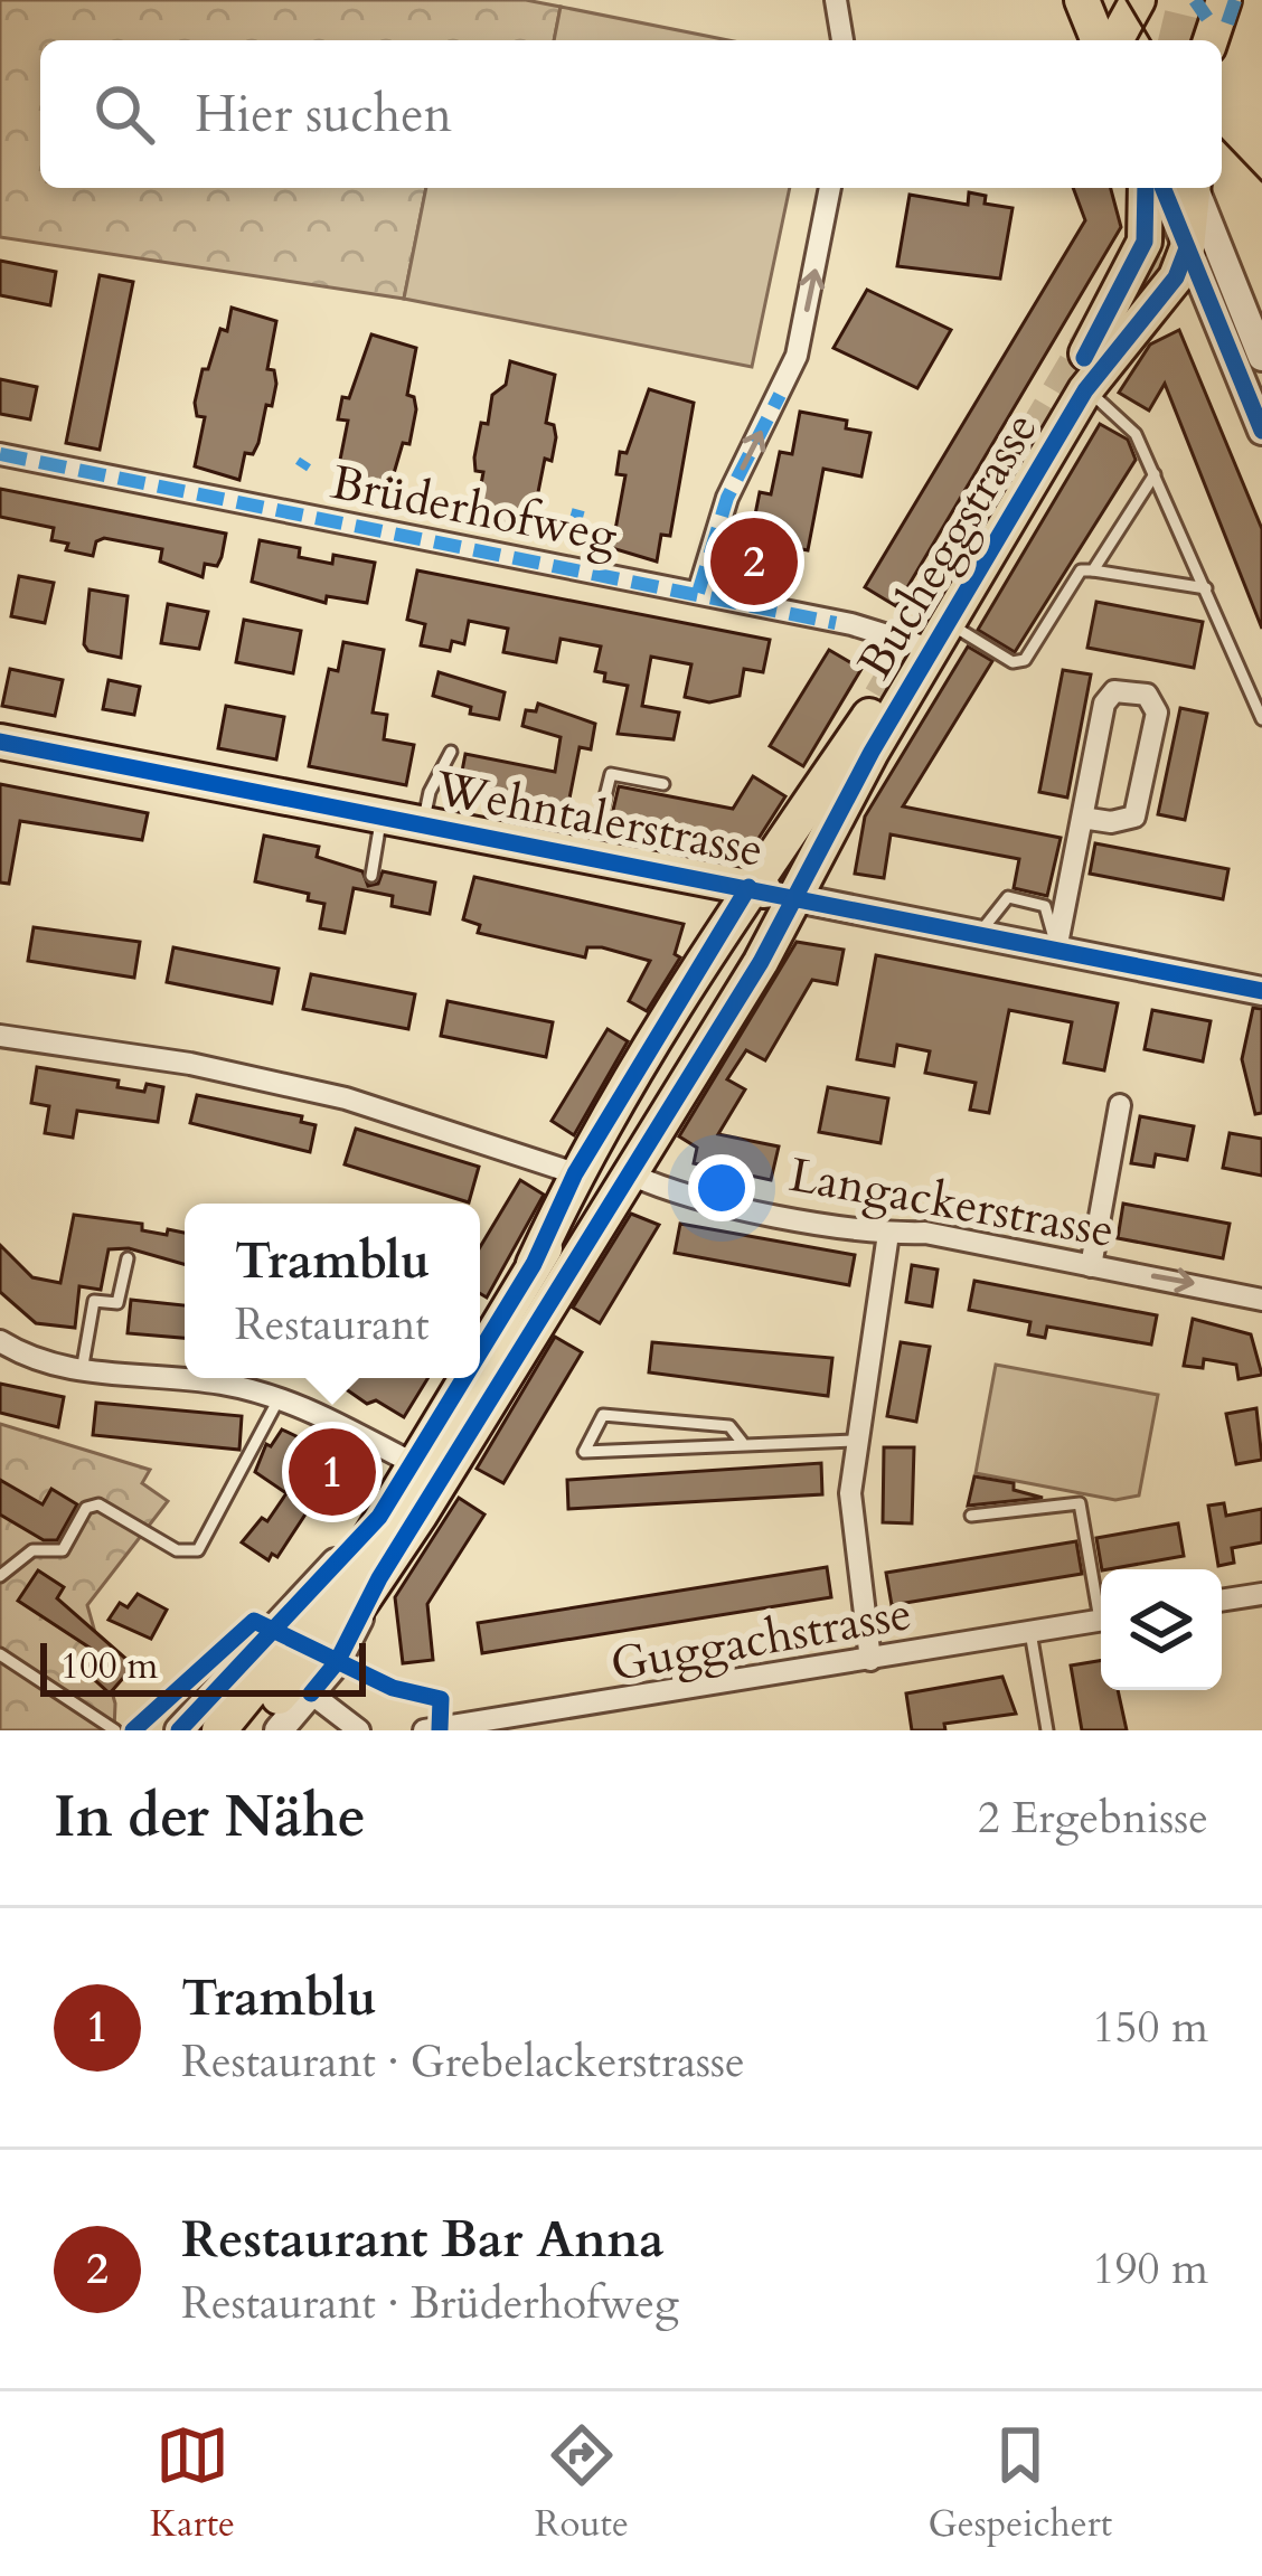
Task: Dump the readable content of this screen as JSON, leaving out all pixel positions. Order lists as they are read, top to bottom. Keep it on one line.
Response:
{"streets":{"main road":["Bucheggstrasse","Wehntalerstrasse"],"street":["Brüderhofweg","Langackerstrasse","Guggachstrasse"]},"crossings":[["Brüderhofweg","Bucheggstrasse"],["Bucheggstrasse","Wehntalerstrasse"],["Bucheggstrasse","Langackerstrasse"]],"scale_bar":"100 m","page":{"search":"Hier suchen","pins":["2","1"],"popup":["Tramblu","Restaurant"],"scale":"100 m","heading":["In der Nähe","2 Ergebnisse"],"list":[{"mark":"1","name":"Tramblu","note":"Restaurant · Grebelackerstrasse","value":"150 m"},{"mark":"2","name":"Restaurant Bar Anna","note":"Restaurant · Brüderhofweg","value":"190 m"}],"nav":["Karte","Route","Gespeichert"]}}
